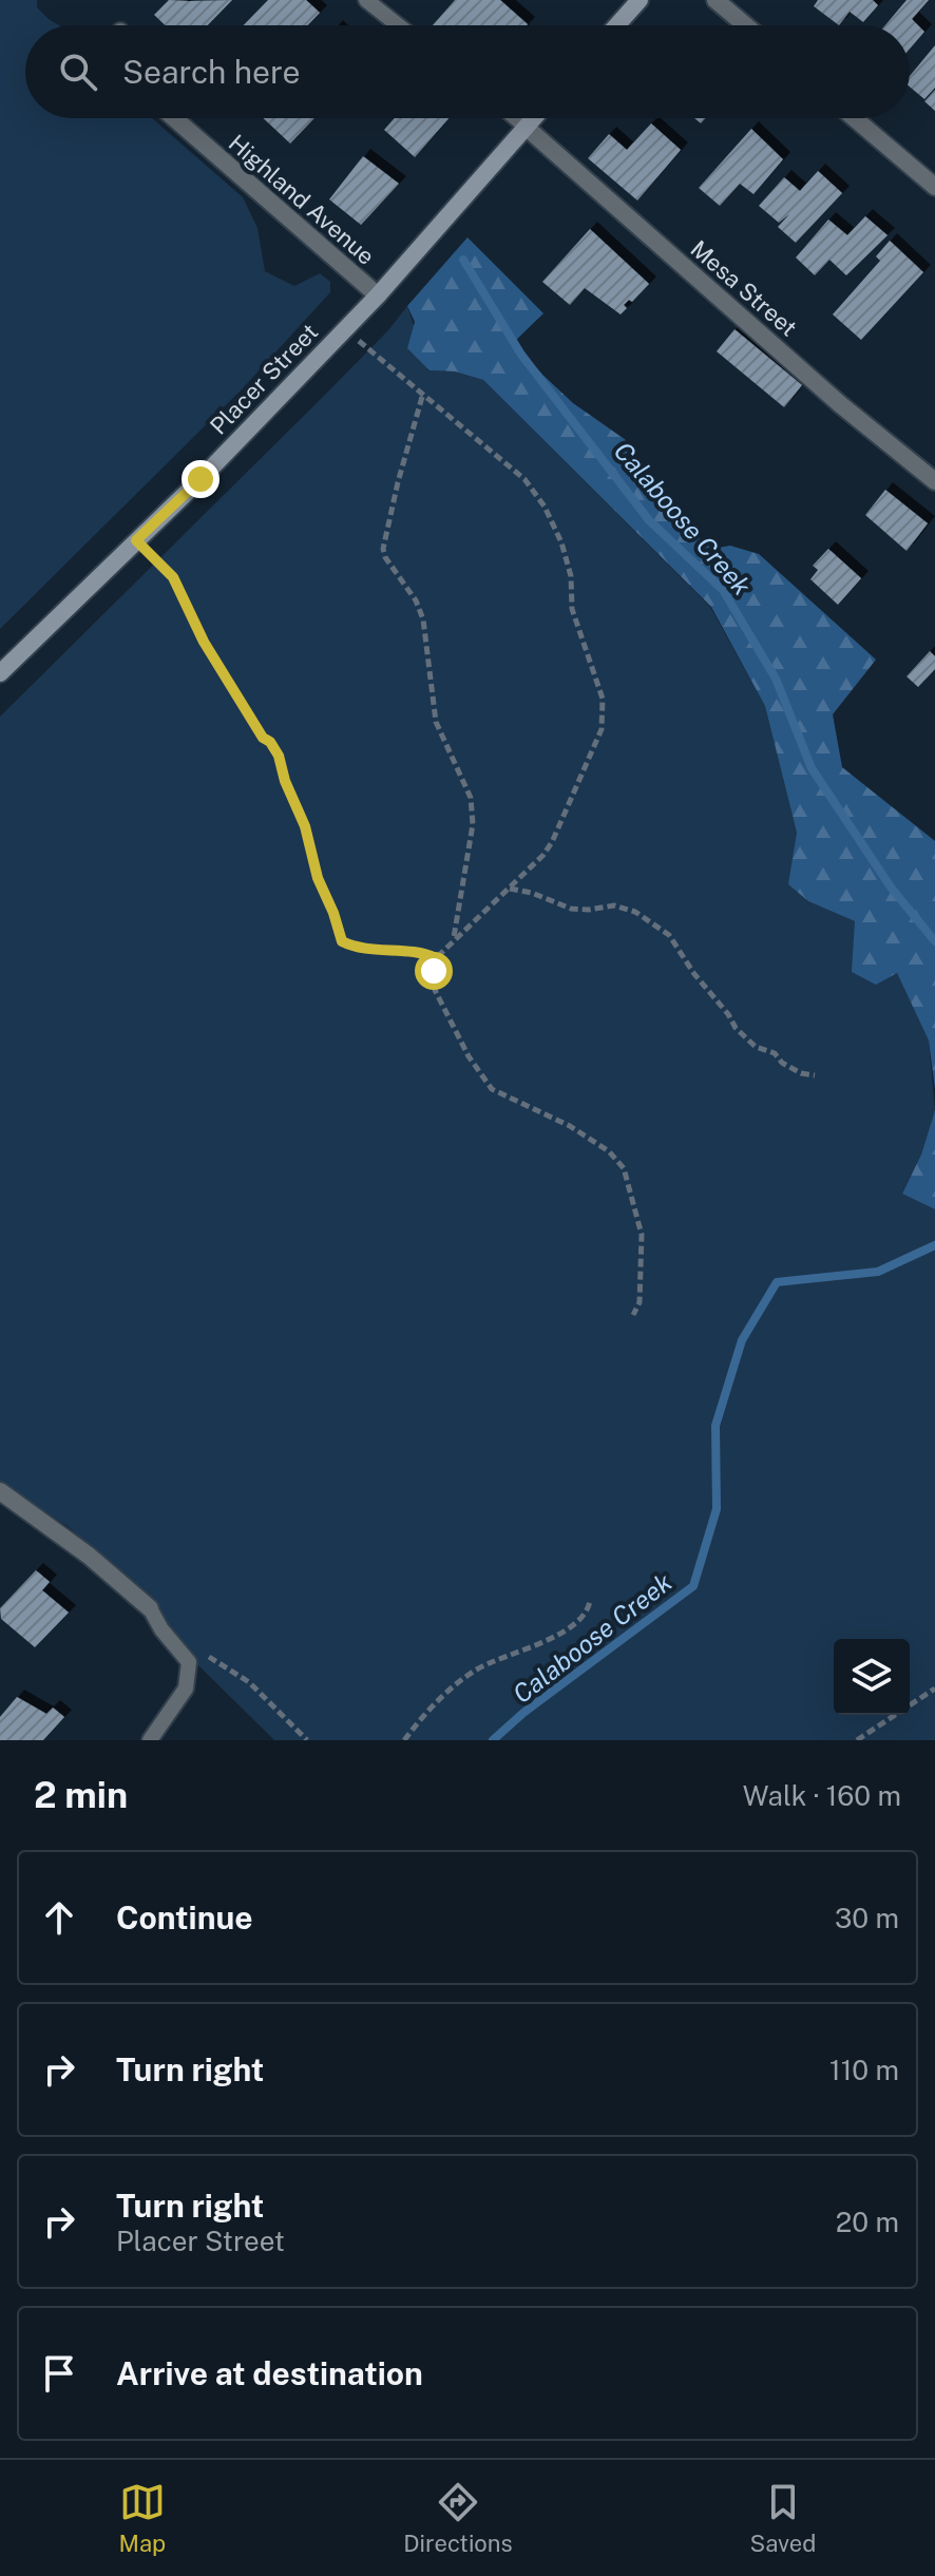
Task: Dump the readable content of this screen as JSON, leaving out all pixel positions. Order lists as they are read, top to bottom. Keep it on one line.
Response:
{"streets":{"main road":["Placer Street"],"street":["Highland Avenue","Mesa Street"]},"crossings":[["Highland Avenue","Placer Street"],["Mesa Street","Placer Street"]],"water":["Calaboose Creek"],"page":{"search":"Search here","heading":["2 min","Walk · 160 m"],"list":[["Continue","30 m"],["Turn right","110 m"],["Turn right","Placer Street","20 m"],"Arrive at destination"],"nav":["Map","Directions","Saved"]}}
